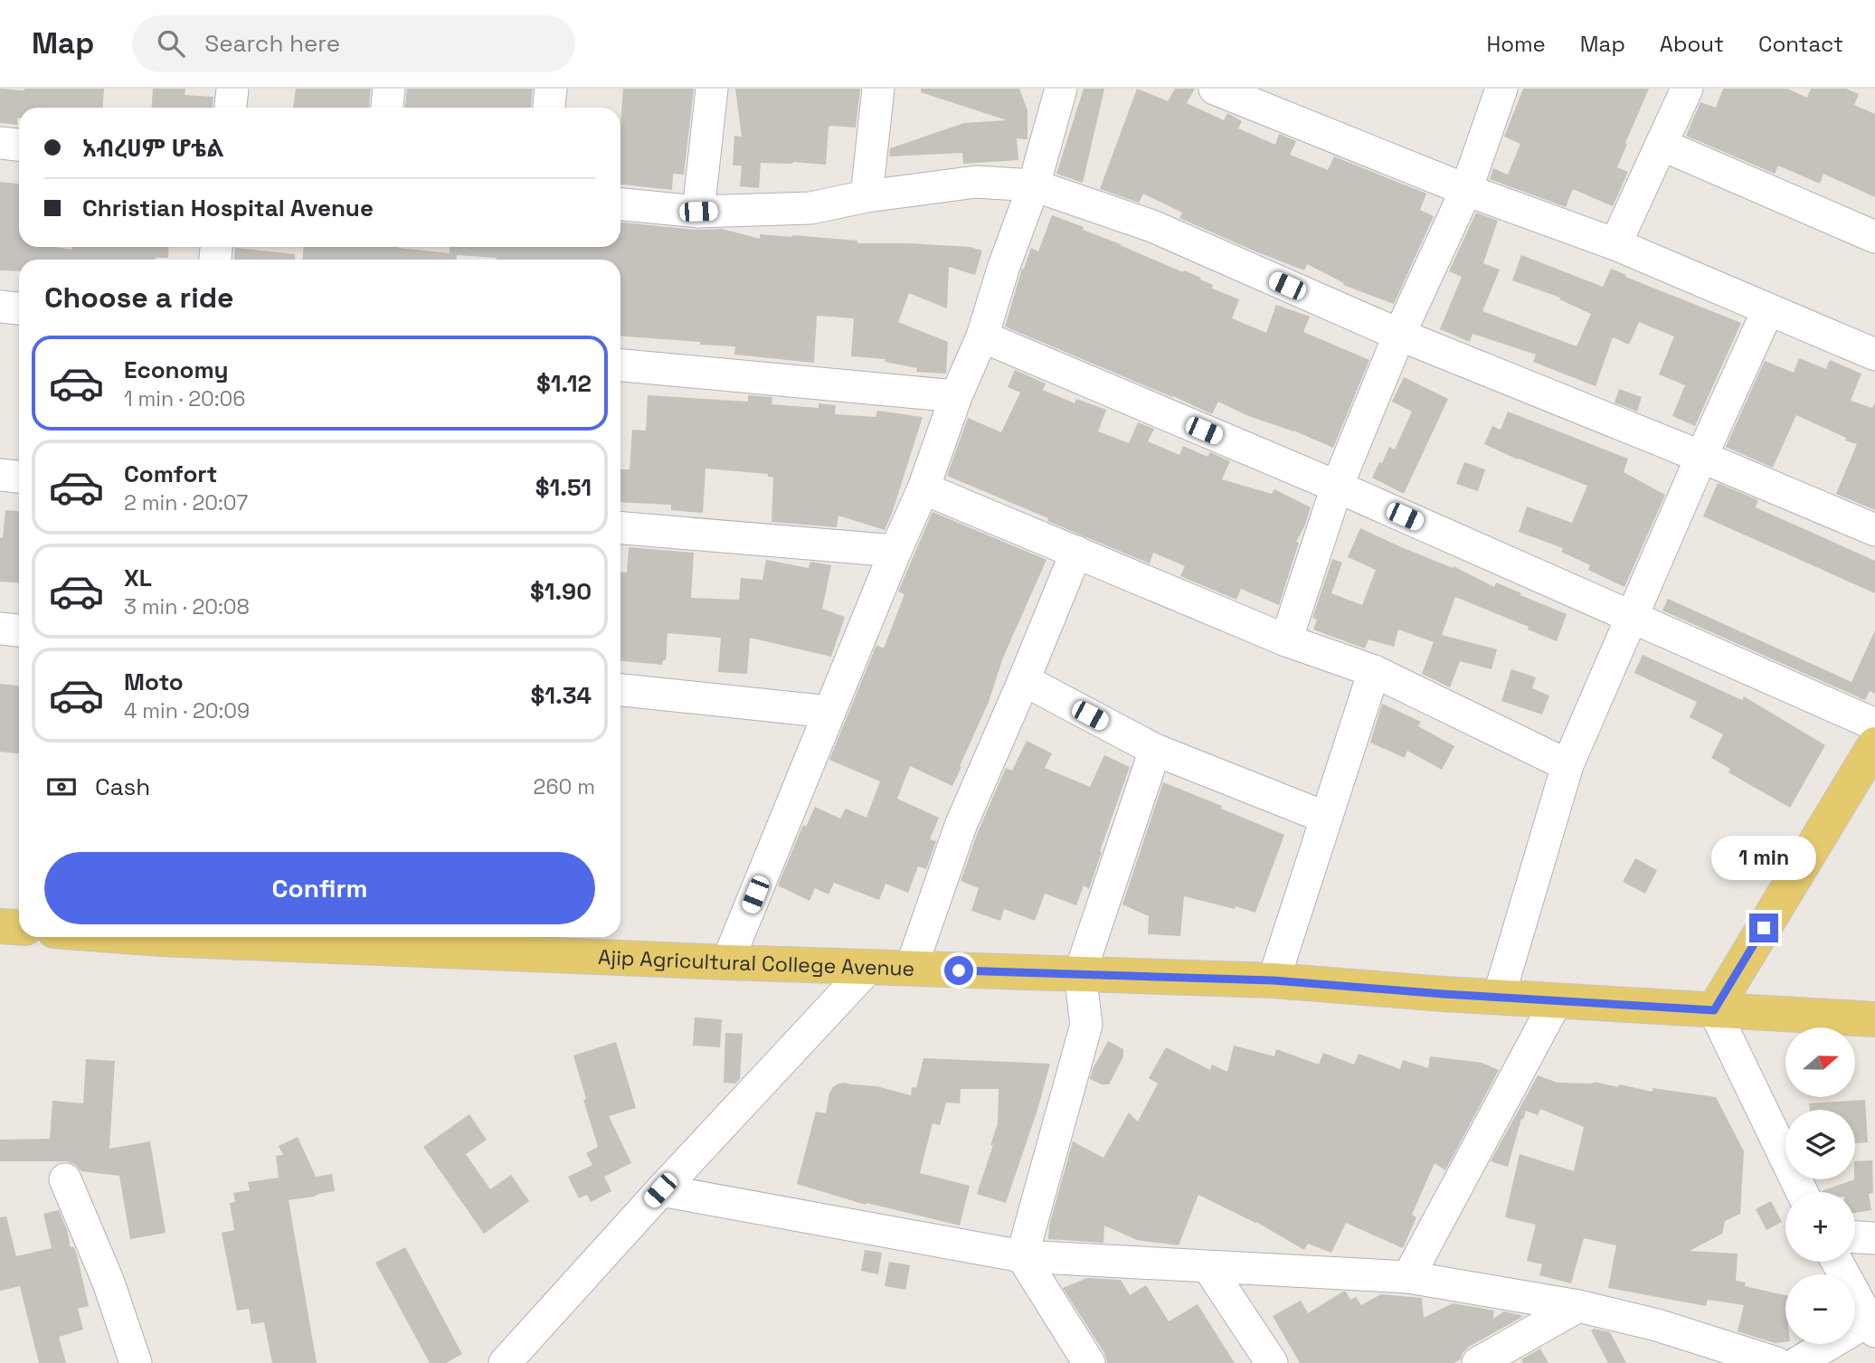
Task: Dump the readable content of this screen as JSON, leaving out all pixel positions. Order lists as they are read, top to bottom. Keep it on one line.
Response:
{"streets":{"main road":["Ajip Agricultural College Avenue"]},"north":"right","page":{"header":"Map","search":"Search here","nav":["Home","Map","About","Contact"],"banner":["አብረሀም ሆቴል","Christian Hospital Avenue"],"heading":"Choose a ride","list":[{"name":"Economy","note":"1 min · 20:06","value":"$1.12"},{"name":"Comfort","note":"2 min · 20:07","value":"$1.51"},{"name":"XL","note":"3 min · 20:08","value":"$1.90"},{"name":"Moto","note":"4 min · 20:09","value":"$1.34"}],"pay":["Cash","260 m"],"bubble":"1 min","buttons":"Confirm","map_buttons":["+","−"]}}
